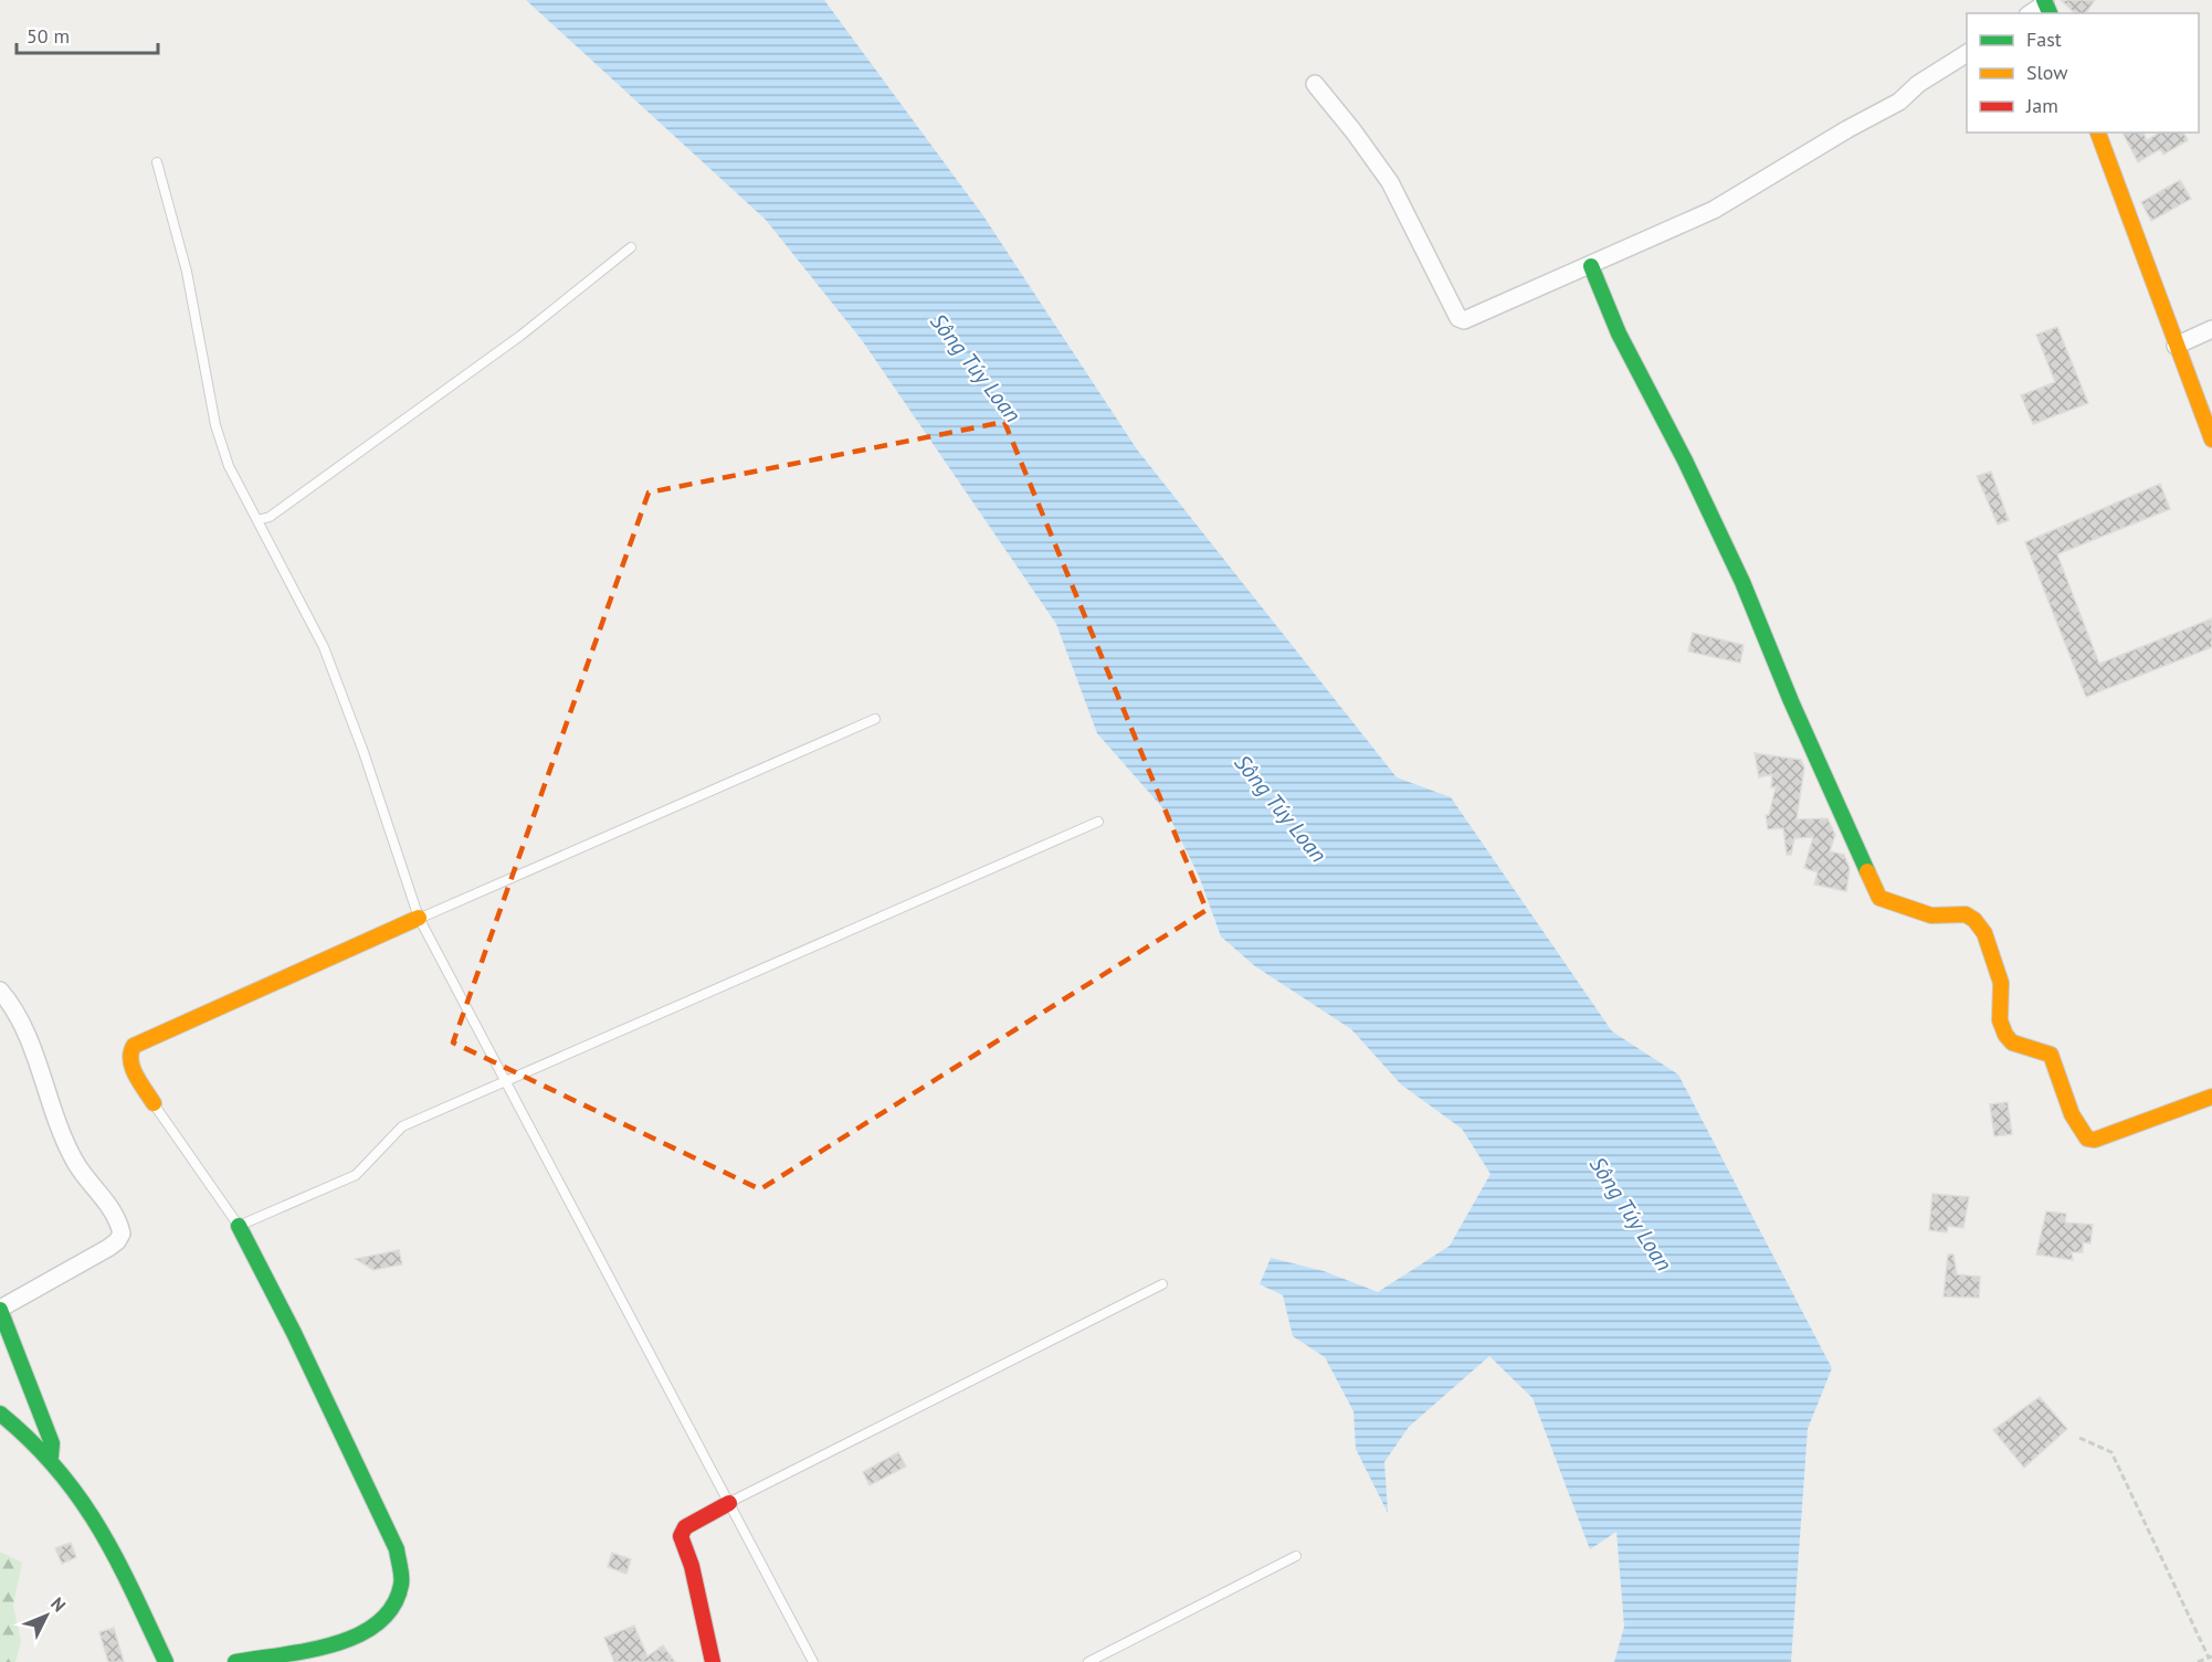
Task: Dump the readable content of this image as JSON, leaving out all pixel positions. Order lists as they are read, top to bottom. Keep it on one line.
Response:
{"water":["Sông Túy Loan"],"legend":["Fast","Slow","Jam"],"scale_bar":"50 m","north":"top right"}
